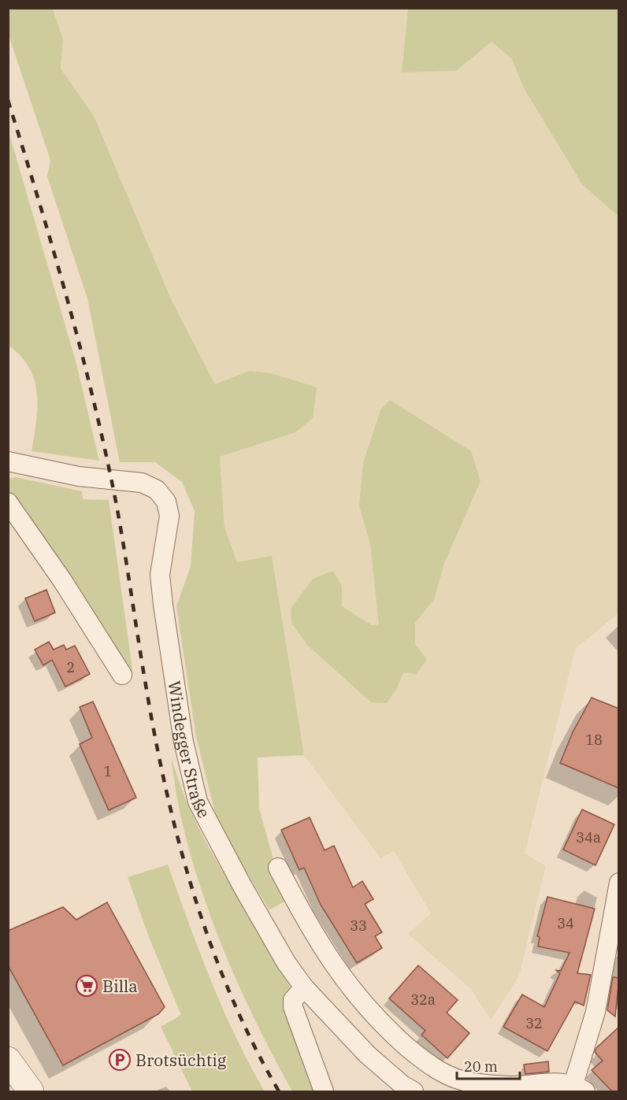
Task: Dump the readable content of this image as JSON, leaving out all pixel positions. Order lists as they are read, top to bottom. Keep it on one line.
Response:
{"streets":{"street":["Windegger Straße"]},"places":{"supermarket":["Billa"],"parking":["Brotsüchtig"]},"house_numbers":["2","18","1","34a","34","33","32a","32"],"scale_bar":"20 m"}
